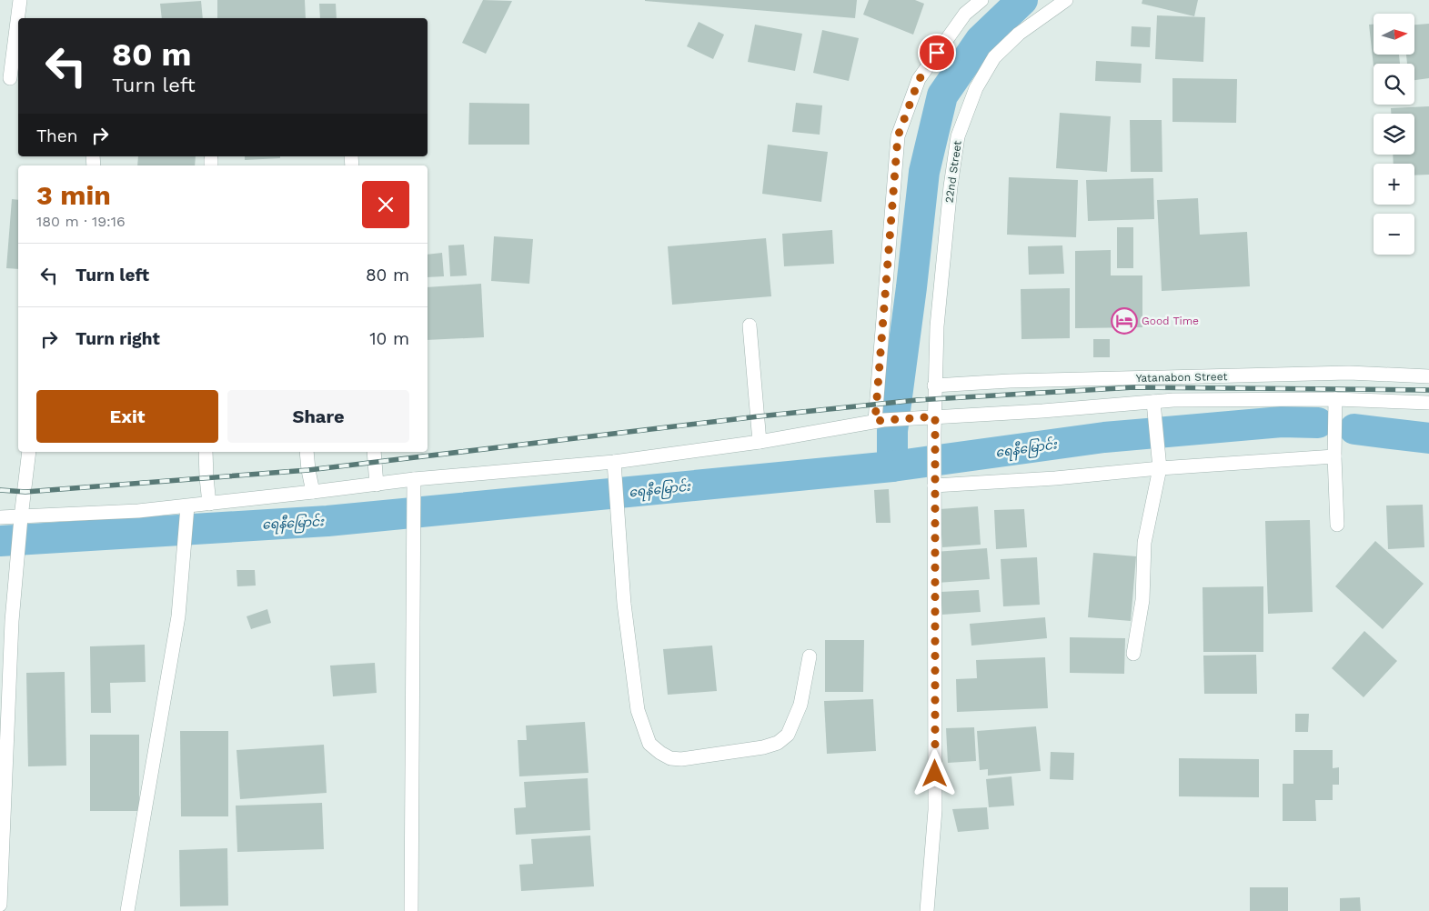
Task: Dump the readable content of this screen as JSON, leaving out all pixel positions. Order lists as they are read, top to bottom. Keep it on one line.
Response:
{"streets":{"street":["22nd Street","Yatanabon Street"]},"crossings":[["22nd Street","Yatanabon Street"]],"water":["ရေနီမြောင်း"],"places":{"hotel":["Good Time"]},"north":"right","page":{"map_buttons":["+","−"],"turn":["80 m","Turn left"],"then":"Then","heading":["3 min","180 m · 19:16"],"list":[{"name":"Turn left","value":"80 m"},{"name":"Turn right","value":"10 m"}],"buttons":["Exit","Share"]}}
